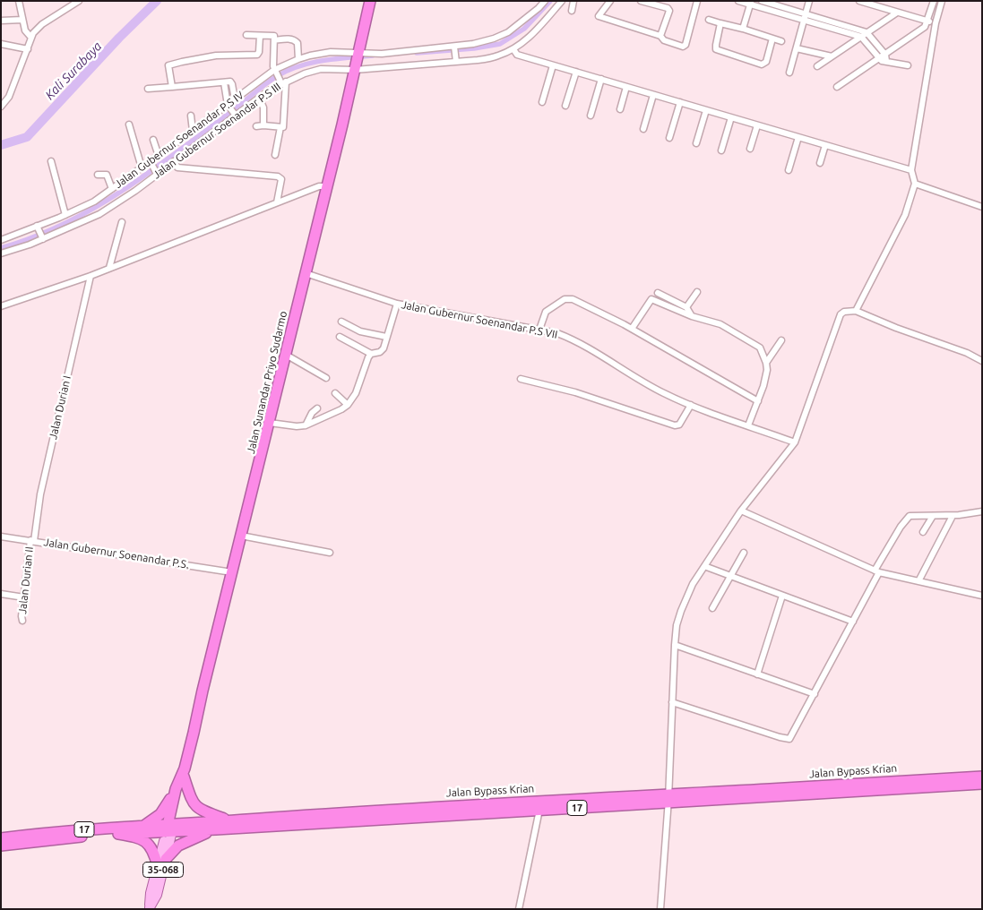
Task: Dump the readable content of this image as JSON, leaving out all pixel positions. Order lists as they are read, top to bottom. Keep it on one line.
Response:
{"streets":{"highway":["Jalan Sunandar Priyo Sudarmo","Jalan Bypass Krian","17"],"main road":["35-068"],"street":["Jalan Gubernur Soenandar P.S III","Jalan Gubernur Soenandar P.S IV","Jalan Gubernur Soenandar P.S VII","Jalan Durian I","Jalan Gubernur Soenandar P.S.","Jalan Durian II"]},"crossings":[["Jalan Gubernur Soenandar P.S III","Jalan Sunandar Priyo Sudarmo"],["Jalan Gubernur Soenandar P.S IV","Jalan Sunandar Priyo Sudarmo"],["Jalan Gubernur Soenandar P.S VII","Jalan Sunandar Priyo Sudarmo"],["Jalan Sunandar Priyo Sudarmo","Jalan Gubernur Soenandar P.S."],["Jalan Sunandar Priyo Sudarmo","Jalan Bypass Krian"],["Jalan Durian I","Jalan Gubernur Soenandar P.S."],["Jalan Durian I","Jalan Durian II"],["Jalan Gubernur Soenandar P.S.","Jalan Durian II"]],"water":["Kali Surabaya"]}
